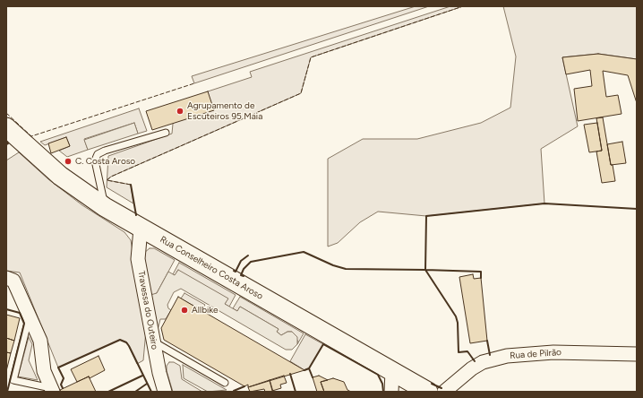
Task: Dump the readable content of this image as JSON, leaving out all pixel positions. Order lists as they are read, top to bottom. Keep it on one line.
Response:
{"streets":{"main road":["Rua Conselheiro Costa Aroso"],"street":["Travessa do Outeiro","Rua de Pilrão"]},"crossings":[["Rua Conselheiro Costa Aroso","Travessa do Outeiro"]],"places":["Agrupamento de Escuteiros 95 Maia","C. Costa Aroso","Allbike"]}
